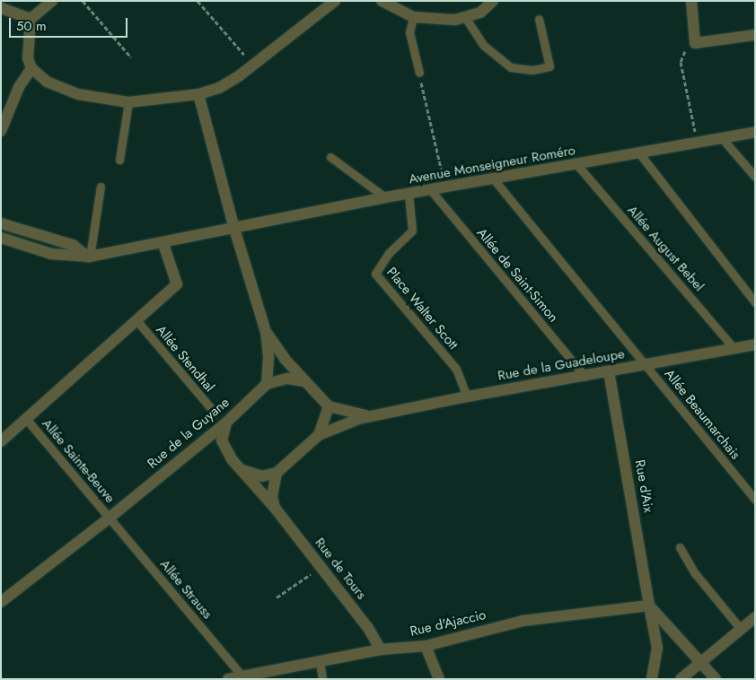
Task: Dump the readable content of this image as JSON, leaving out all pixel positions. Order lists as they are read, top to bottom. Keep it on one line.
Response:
{"streets":{"street":["Avenue Monseigneur Roméro","Rue de la Guadeloupe","Rue de la Guyane","Rue d'Aix","Rue de Tours","Rue d'Ajaccio"],"lane":["Allée August Bebel","Allée de Saint-Simon","Place Walter Scott","Allée Stendhal","Allée Beaumarchais","Allée Sainte-Beuve","Allée Strauss"]},"crossings":[["Avenue Monseigneur Roméro","Allée August Bebel"],["Avenue Monseigneur Roméro","Allée de Saint-Simon"],["Avenue Monseigneur Roméro","Place Walter Scott"],["Avenue Monseigneur Roméro","Allée Beaumarchais"],["Allée August Bebel","Rue de la Guadeloupe"],["Allée de Saint-Simon","Rue de la Guadeloupe"],["Place Walter Scott","Rue de la Guadeloupe"],["Rue de la Guadeloupe","Allée Beaumarchais"],["Rue de la Guadeloupe","Rue de la Guyane"],["Rue de la Guadeloupe","Rue d'Aix"],["Rue de la Guadeloupe","Rue de Tours"],["Rue de la Guyane","Allée Sainte-Beuve"],["Rue de la Guyane","Rue de Tours"],["Rue de la Guyane","Allée Strauss"],["Allée Sainte-Beuve","Allée Strauss"],["Rue d'Aix","Rue d'Ajaccio"],["Rue de Tours","Rue d'Ajaccio"],["Allée Strauss","Rue d'Ajaccio"]],"scale_bar":"50 m"}
